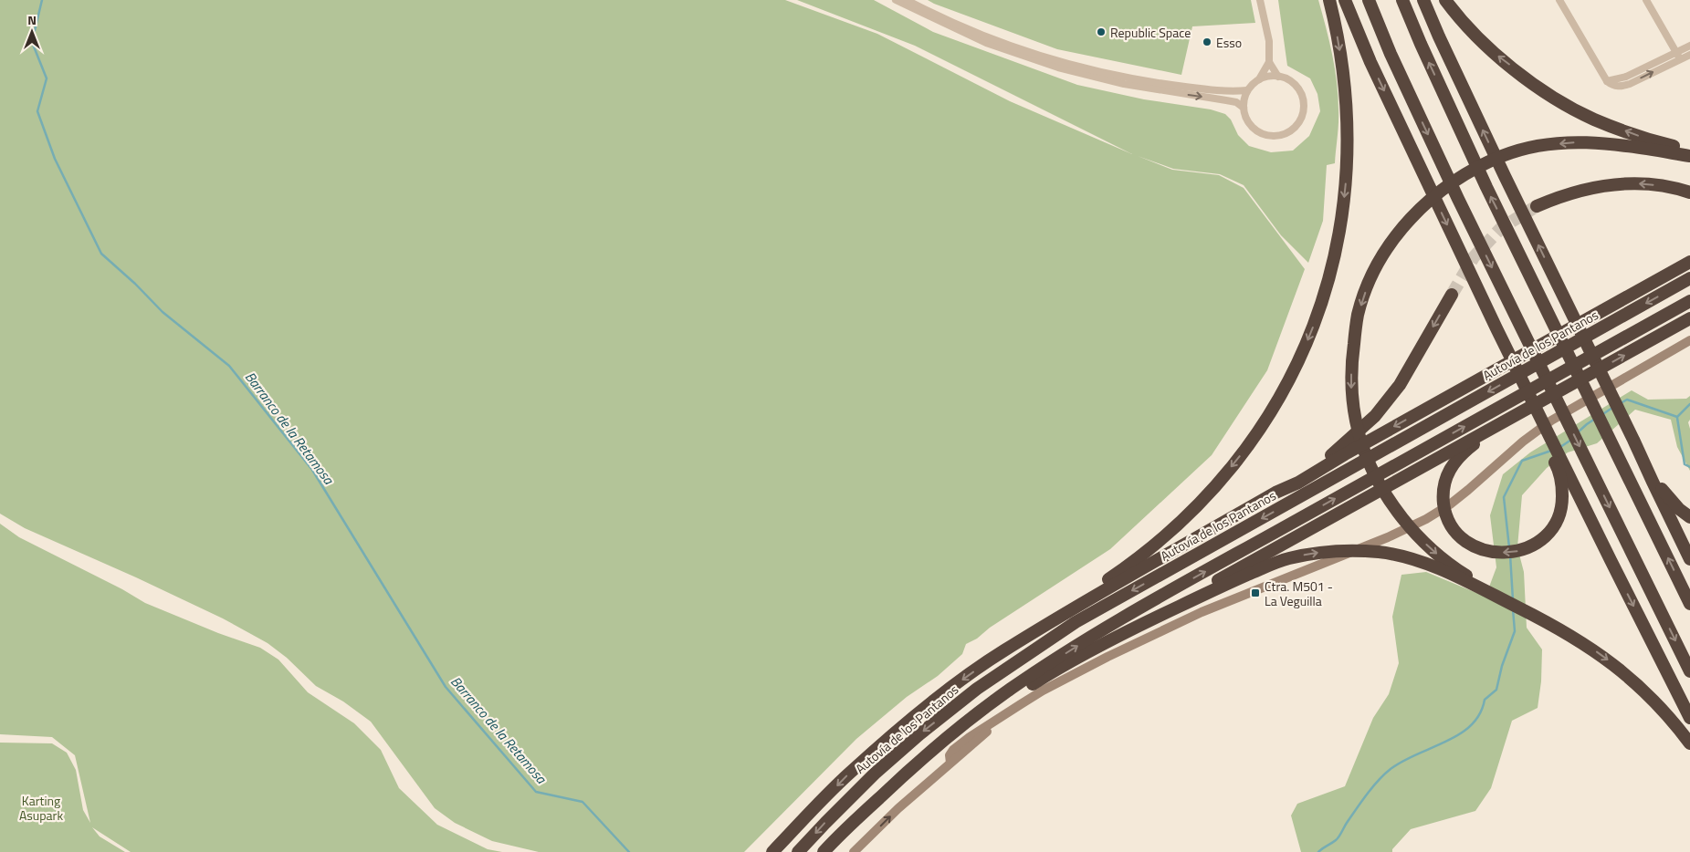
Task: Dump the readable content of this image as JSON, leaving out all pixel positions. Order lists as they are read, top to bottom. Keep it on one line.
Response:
{"streets":{"highway":["Autovía de los Pantanos"]},"water":["Barranco de la Retamosa"],"parks":["Karting Asupark"],"places":{"other":["Republic Space","Esso"],"transit":["Ctra. M501 - La Veguilla"]},"north":"top"}
